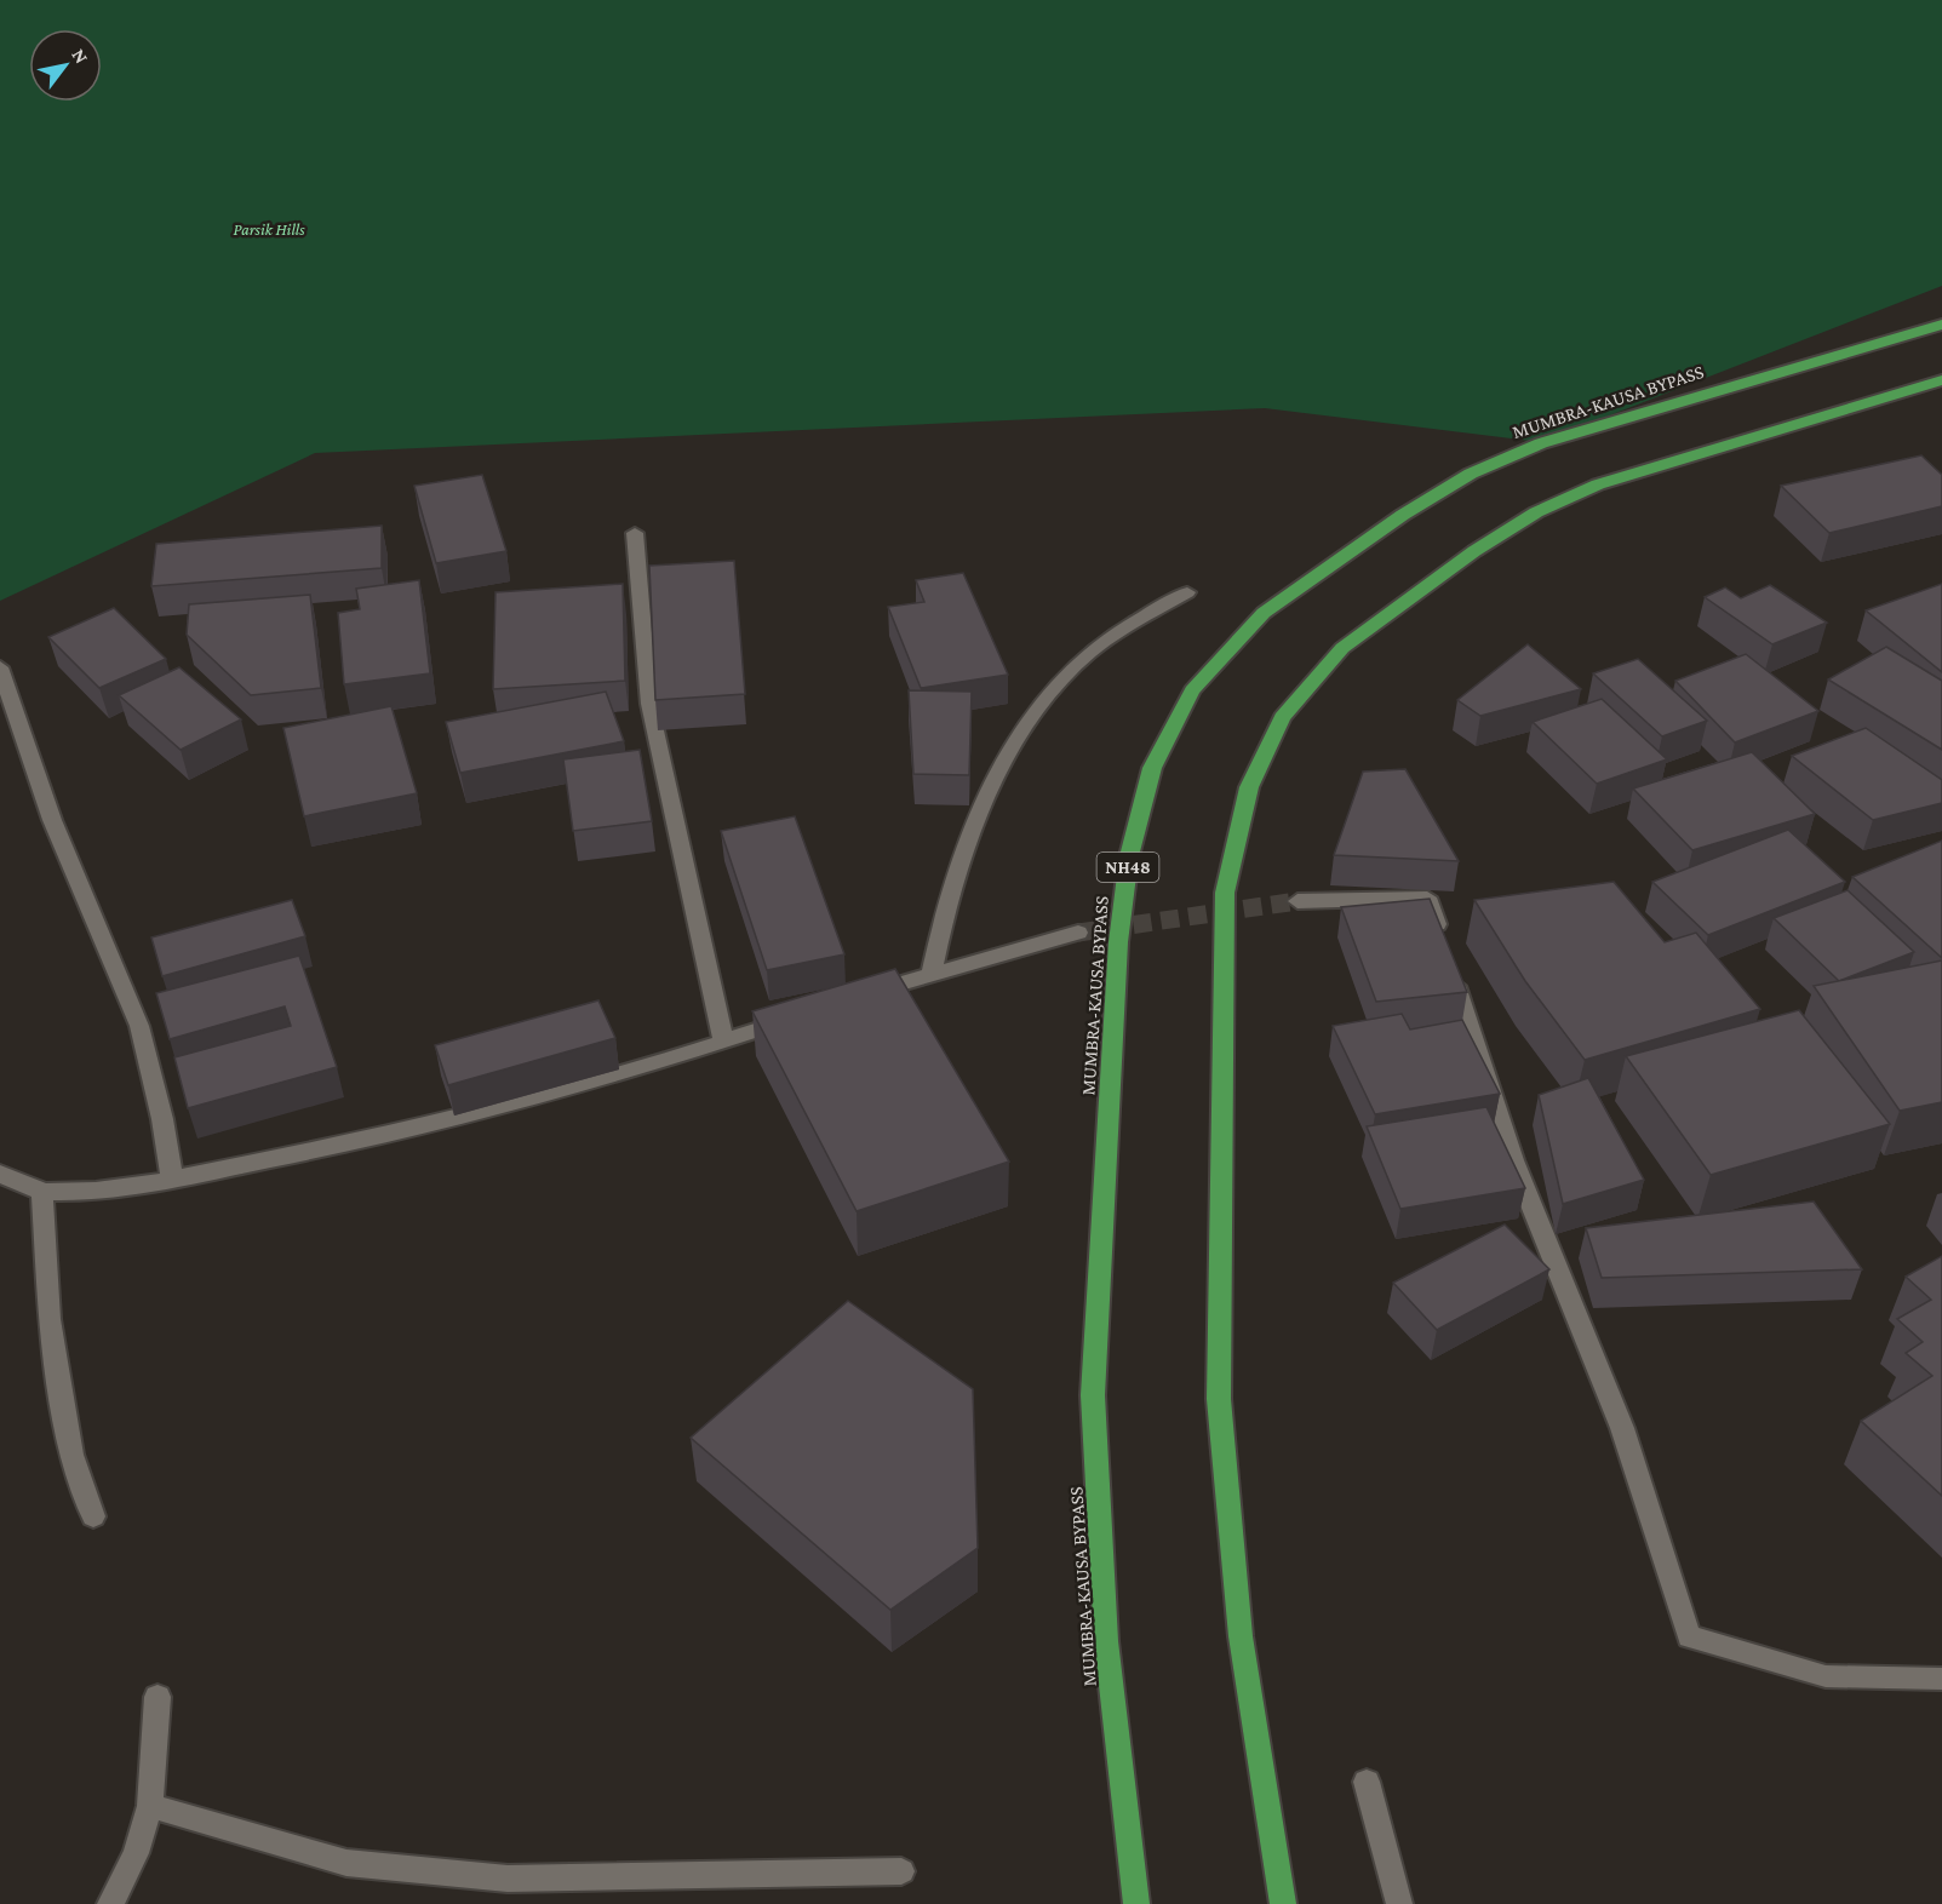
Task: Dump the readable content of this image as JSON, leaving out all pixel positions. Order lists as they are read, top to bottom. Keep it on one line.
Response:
{"streets":{"highway":["MUMBRA-KAUSA BYPASS","NH48"]},"parks":["Parsik Hills"],"north":"top right"}
